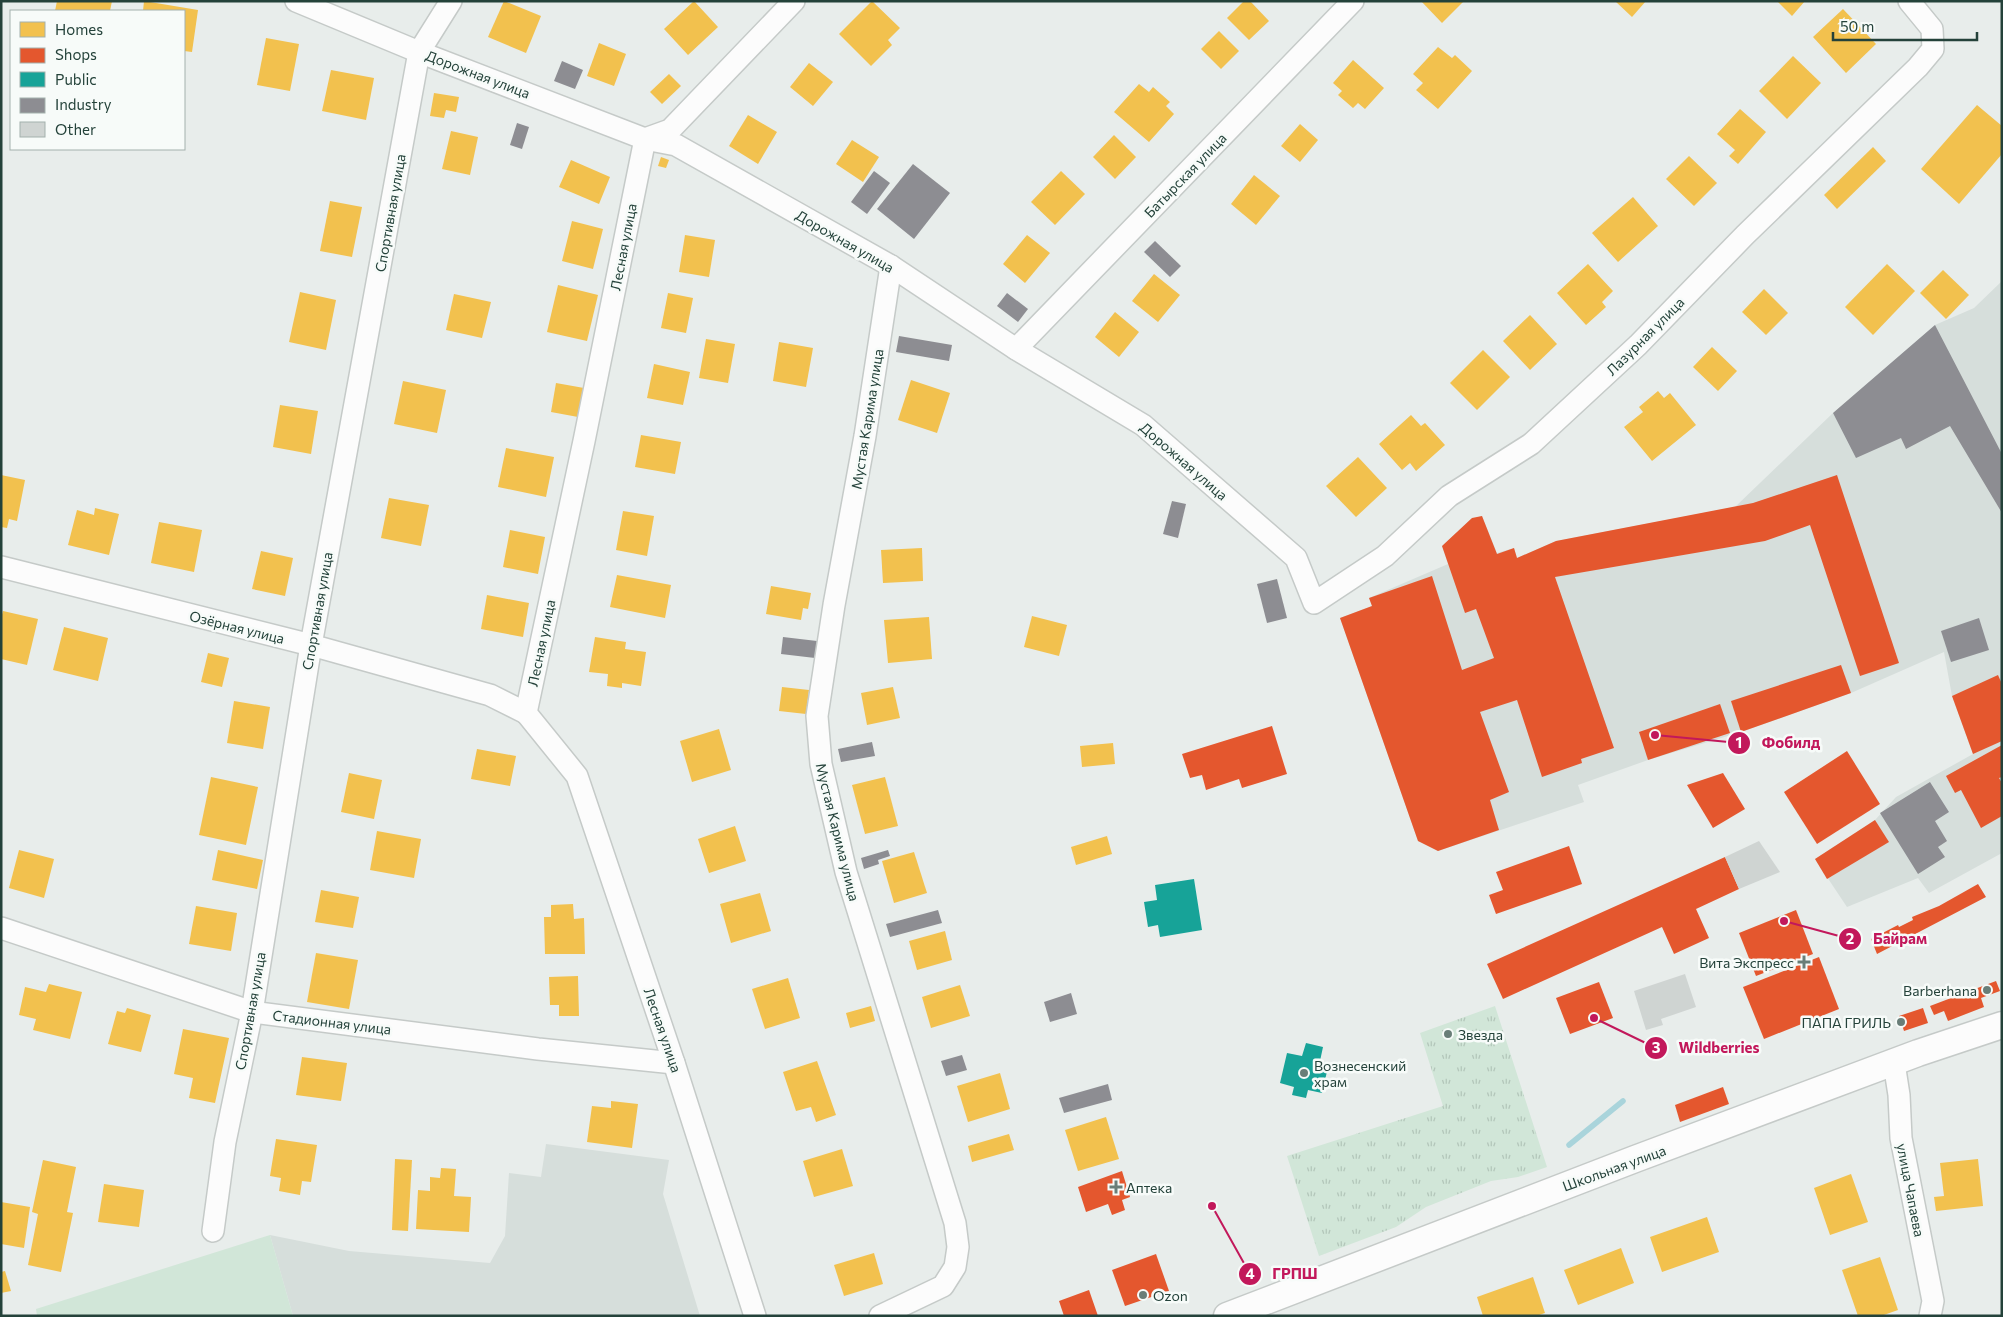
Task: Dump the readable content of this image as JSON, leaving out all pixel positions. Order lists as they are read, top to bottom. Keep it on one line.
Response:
{"streets":{"street":["Дорожная улица","Батырская улица","Спортивная улица","Лесная улица","Лазурная улица","Мустая Карима улица","Озёрная улица","Стадионная улица","Школьная улица","улица Чапаева"]},"crossings":[["Дорожная улица","Батырская улица"],["Дорожная улица","Спортивная улица"],["Дорожная улица","Лесная улица"],["Дорожная улица","Лазурная улица"],["Дорожная улица","Мустая Карима улица"],["Спортивная улица","Озёрная улица"],["Спортивная улица","Стадионная улица"],["Лесная улица","Озёрная улица"],["Лесная улица","Стадионная улица"],["Школьная улица","улица Чапаева"]],"places":{"other":["Фобилд","Байрам","Barberhana","Wildberries","ПАПА ГРИЛЬ","Звезда","Вознесенский храм","ГРПШ","Ozon"],"health":["Вита Экспресс","Аптека"]},"legend":["Homes","Shops","Public","Industry","Other"],"scale_bar":"50 m"}
